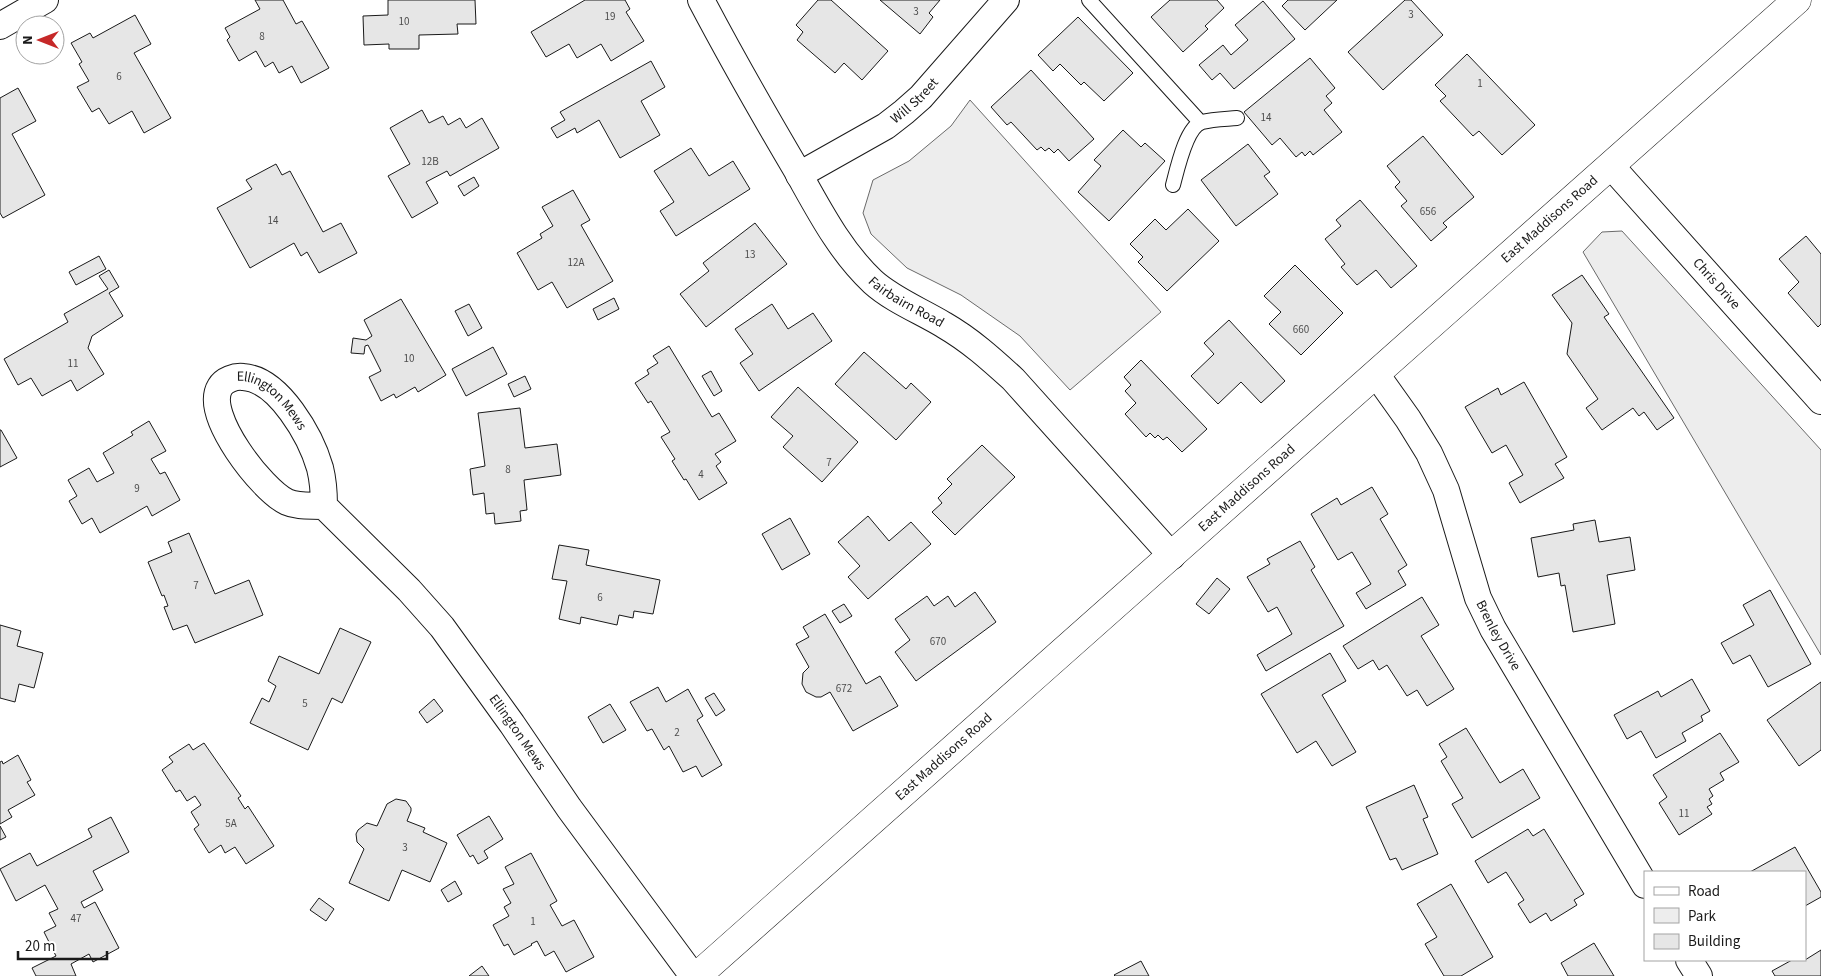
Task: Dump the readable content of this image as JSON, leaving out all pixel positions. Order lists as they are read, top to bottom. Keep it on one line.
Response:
{"streets":{"street":["Will Street","East Maddisons Road","Chris Drive","Fairbairn Road","Ellington Mews","Brenley Drive"]},"crossings":[["Will Street","Fairbairn Road"],["East Maddisons Road","Chris Drive"],["East Maddisons Road","Fairbairn Road"],["East Maddisons Road","Ellington Mews"],["East Maddisons Road","Brenley Drive"]],"house_numbers":["3","3","19","10","8","6","1","14","12B","656","14","13","12A","660","10","11","7","8","4","9","7","6","670","672","5","2","11","5A","3","47","1"],"legend":["Road","Park","Building"],"scale_bar":"20 m","north":"left"}
